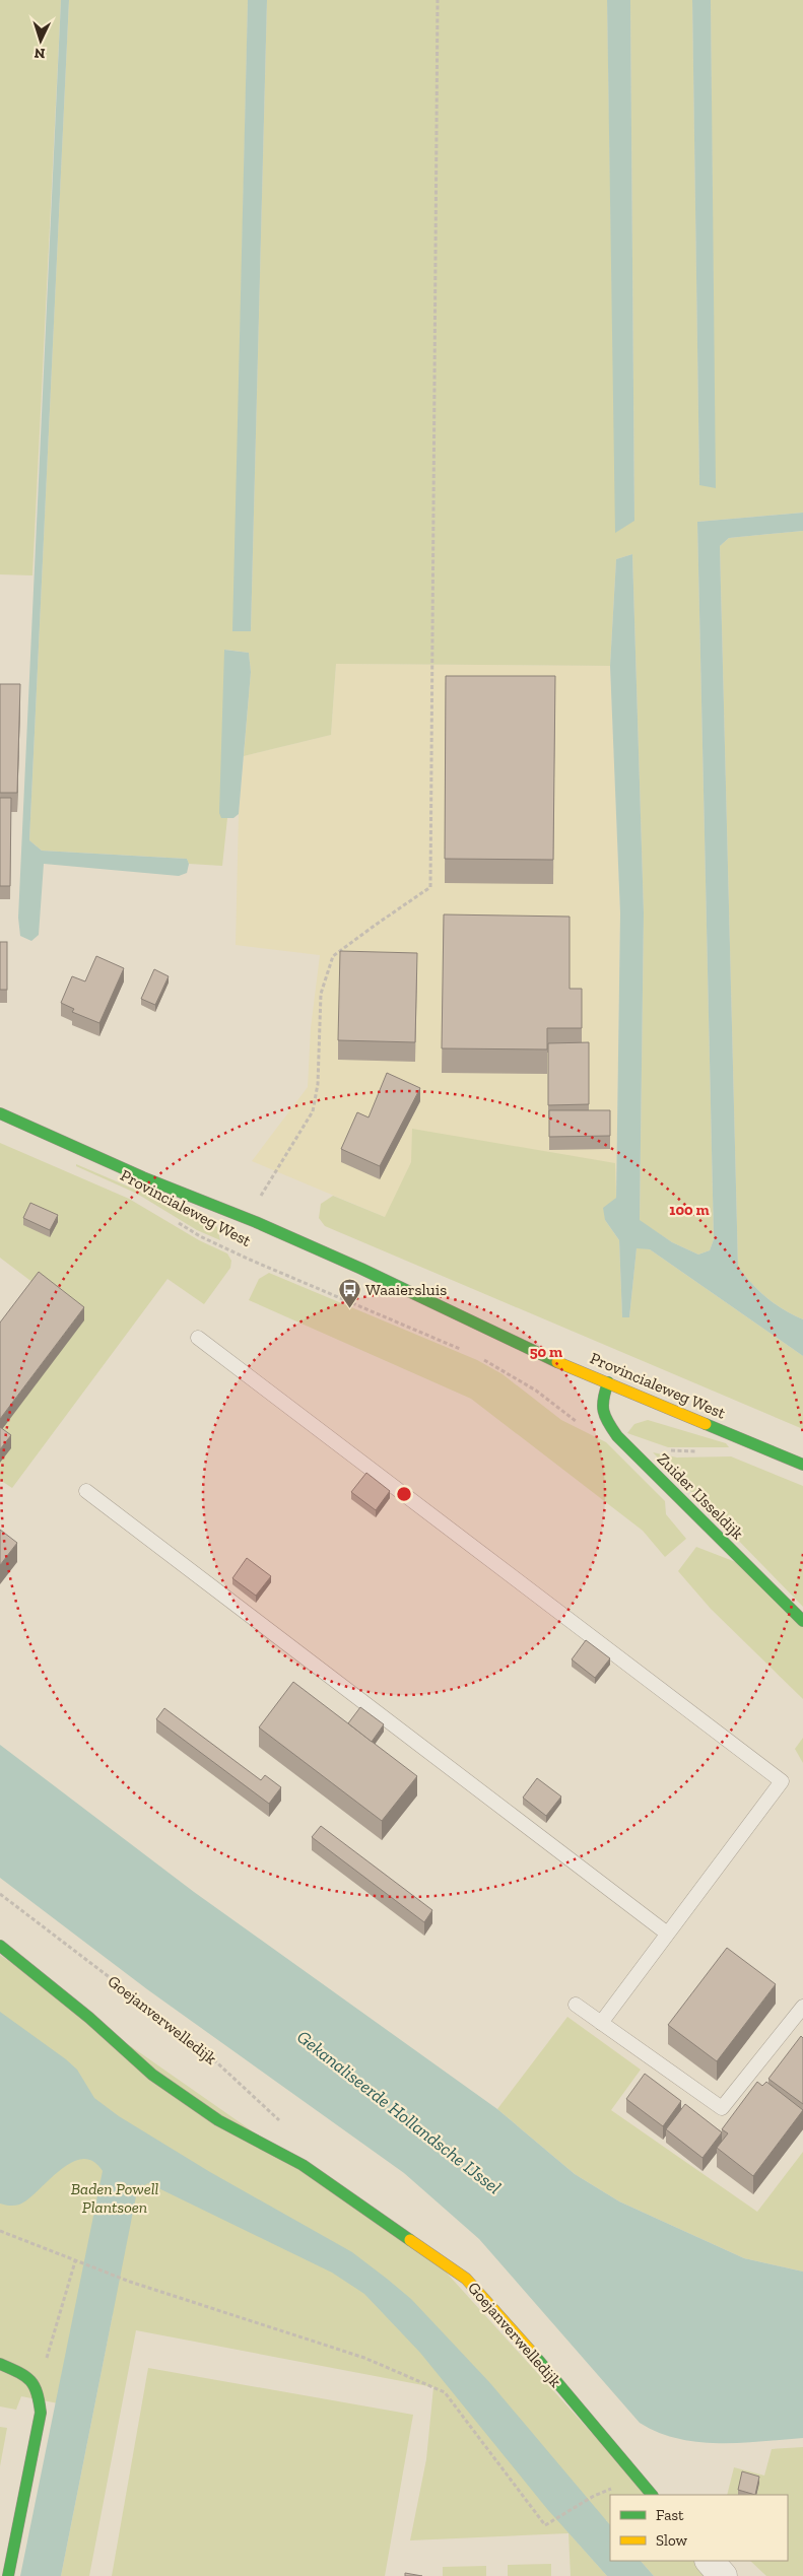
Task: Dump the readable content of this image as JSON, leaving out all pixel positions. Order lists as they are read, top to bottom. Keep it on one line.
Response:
{"streets":{"street":["Provincialeweg West","Zuider IJsseldijk","Goejanverwelledijk"]},"crossings":[["Provincialeweg West","Zuider IJsseldijk"]],"water":["Gekanaliseerde Hollandsche IJssel"],"parks":["Baden Powell Plantsoen"],"places":{"bus stop":["Waaiersluis"]},"legend":["Fast","Slow"],"north":"bottom","rings":["100 m","50 m"]}
